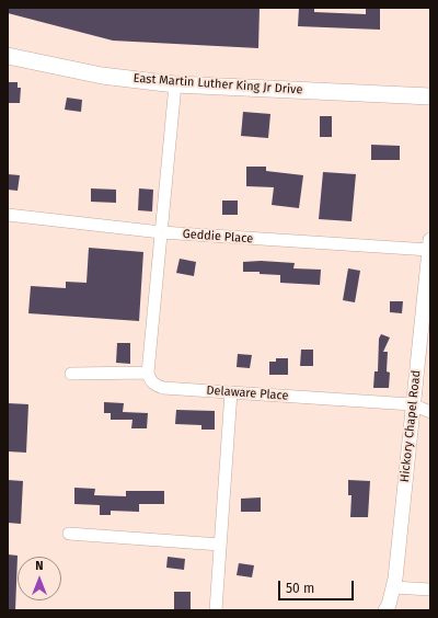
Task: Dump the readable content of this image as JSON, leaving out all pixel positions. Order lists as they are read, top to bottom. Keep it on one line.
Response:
{"streets":{"main road":["East Martin Luther King Jr Drive"],"street":["Geddie Place","Delaware Place","Hickory Chapel Road"]},"crossings":[["Geddie Place","Hickory Chapel Road"],["Delaware Place","Hickory Chapel Road"]],"scale_bar":"50 m","north":"top"}
